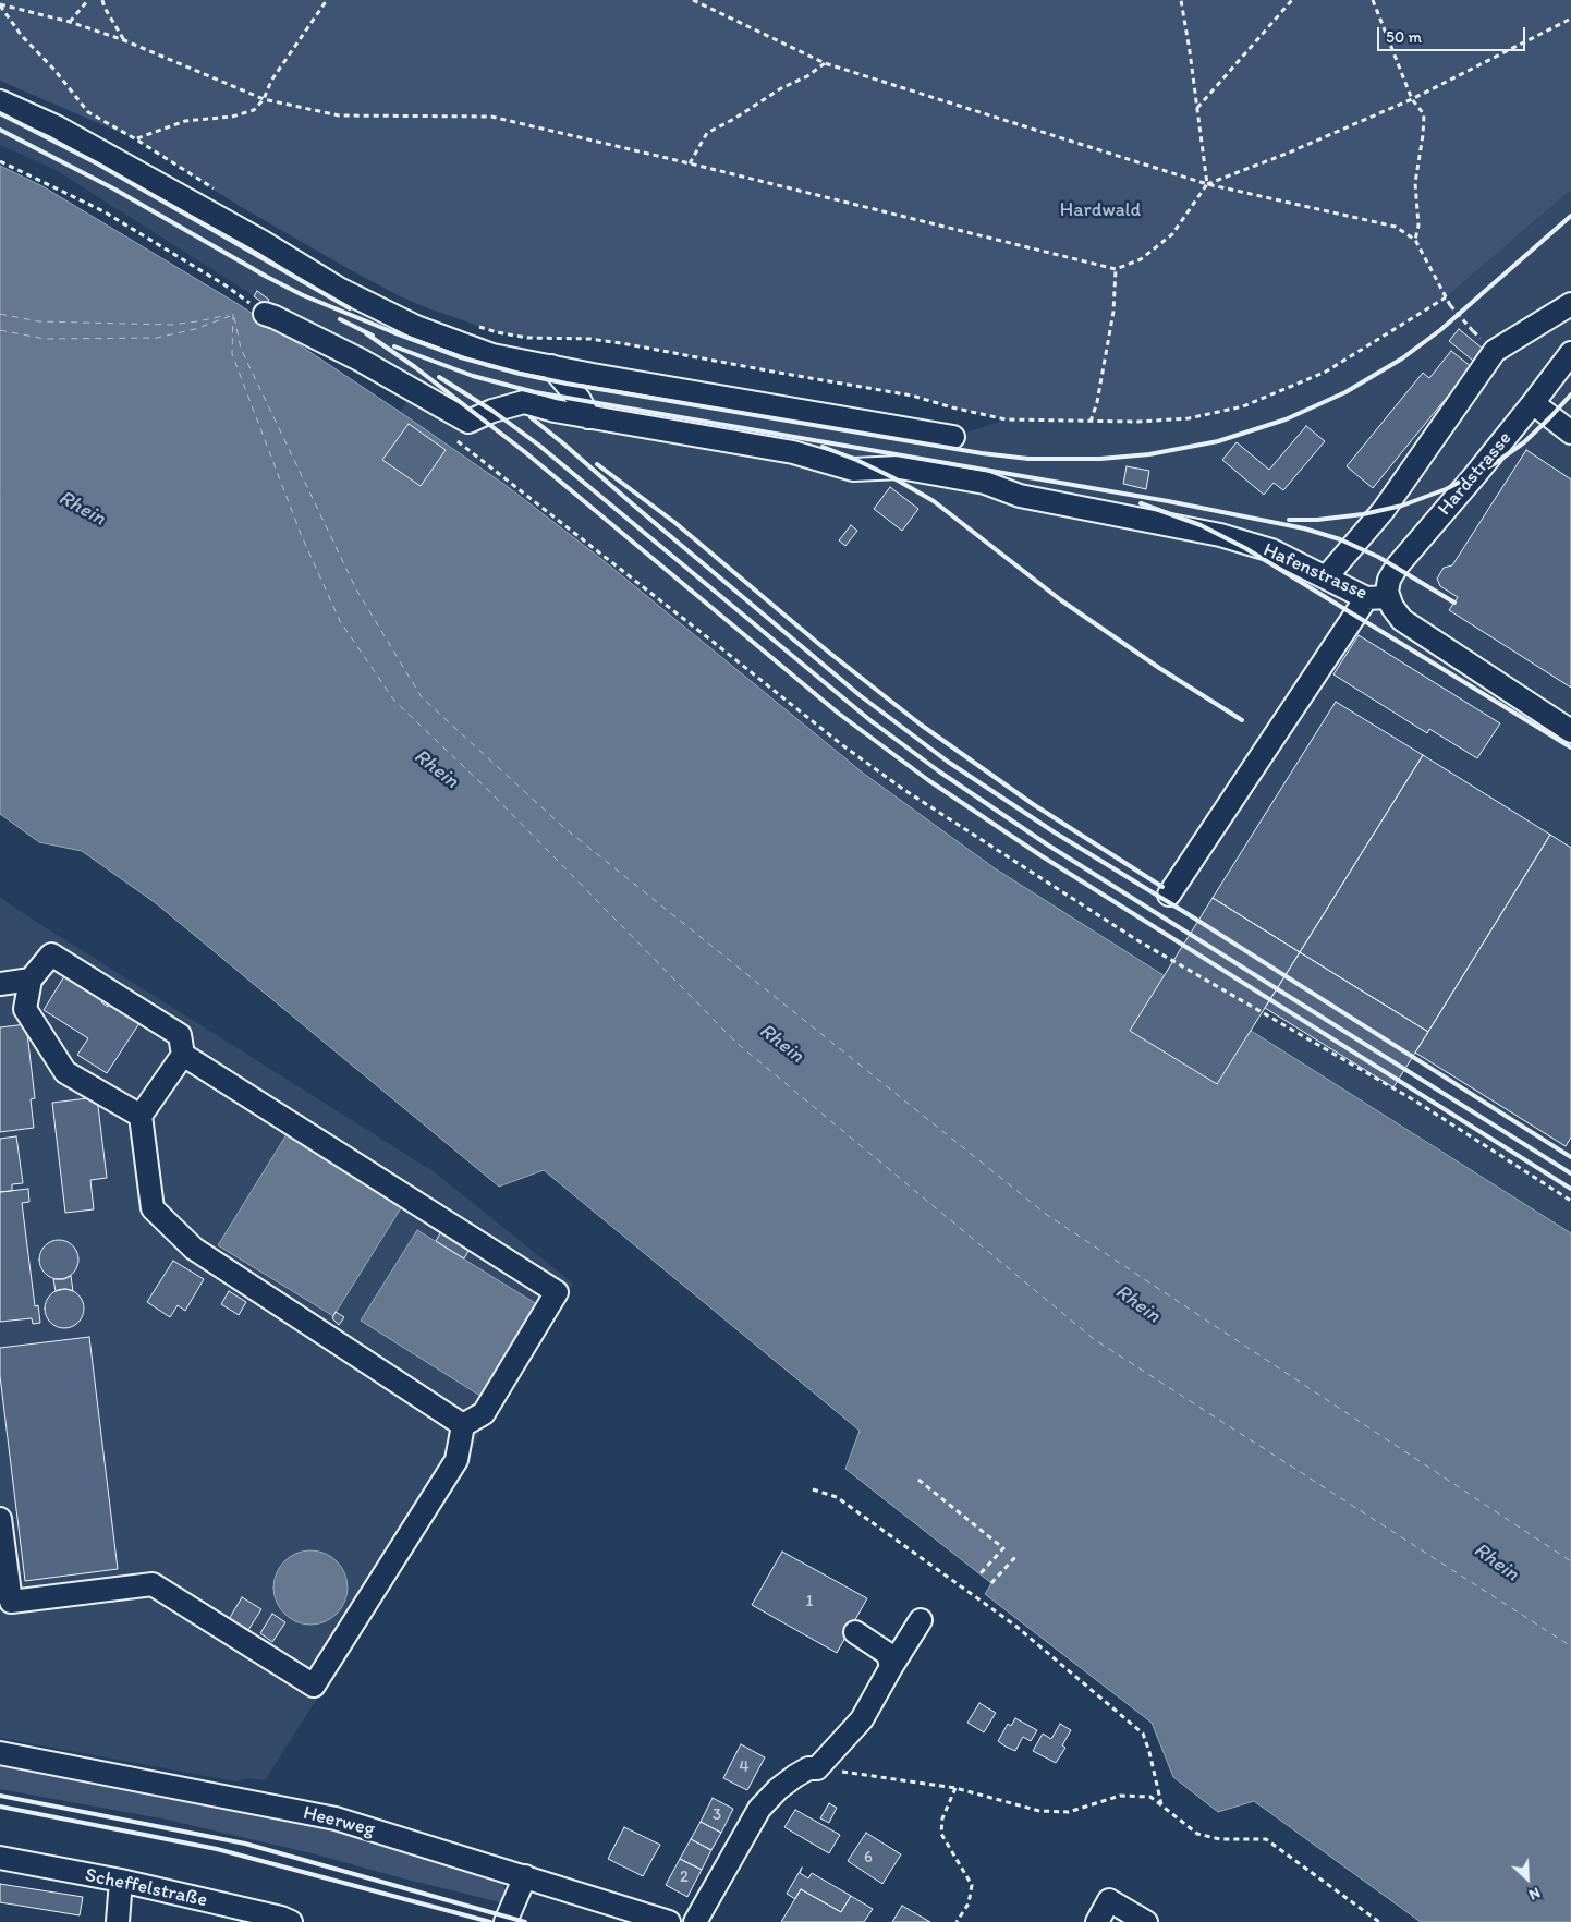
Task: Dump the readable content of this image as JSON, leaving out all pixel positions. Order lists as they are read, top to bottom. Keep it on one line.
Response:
{"streets":{"street":["Hardstrasse","Hafenstrasse","Heerweg","Scheffelstraße"]},"crossings":[["Hardstrasse","Hafenstrasse"]],"water":["Rhein"],"parks":["Hardwald"],"house_numbers":["1","4","3","6","2"],"scale_bar":"50 m","north":"bottom right"}
